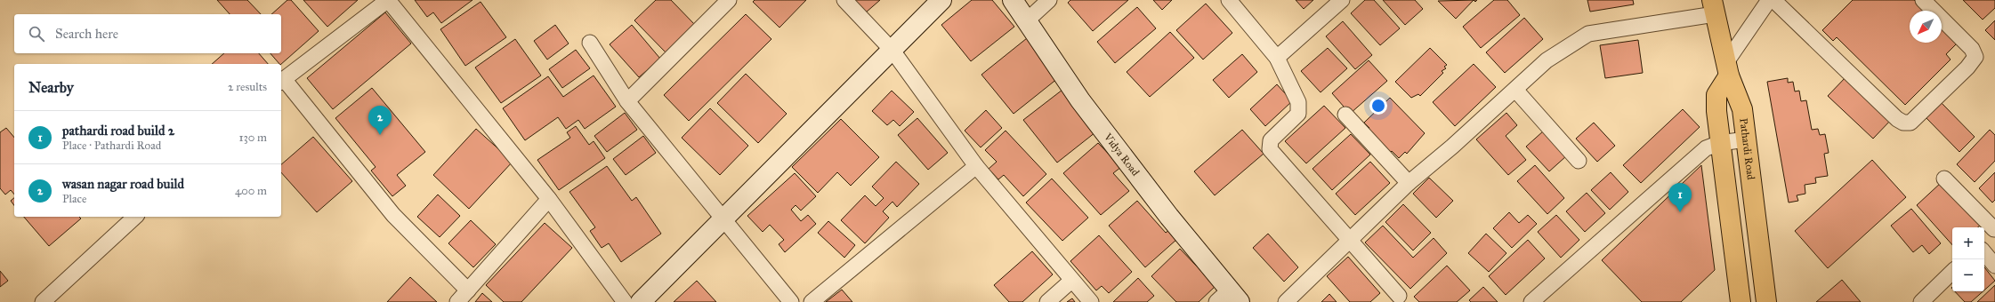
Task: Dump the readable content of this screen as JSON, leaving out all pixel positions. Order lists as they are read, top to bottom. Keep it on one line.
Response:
{"streets":{"main road":["Pathardi Road"],"street":["Vidya Road"]},"north":"bottom left","page":{"search":"Search here","heading":["Nearby","2 results"],"pins":["2","1"],"list":[{"mark":"1","name":"pathardi road build 2","note":"Place · Pathardi Road","value":"130 m"},{"mark":"2","name":"wasan nagar road build","note":"Place","value":"400 m"}],"map_buttons":["+","−"]}}
